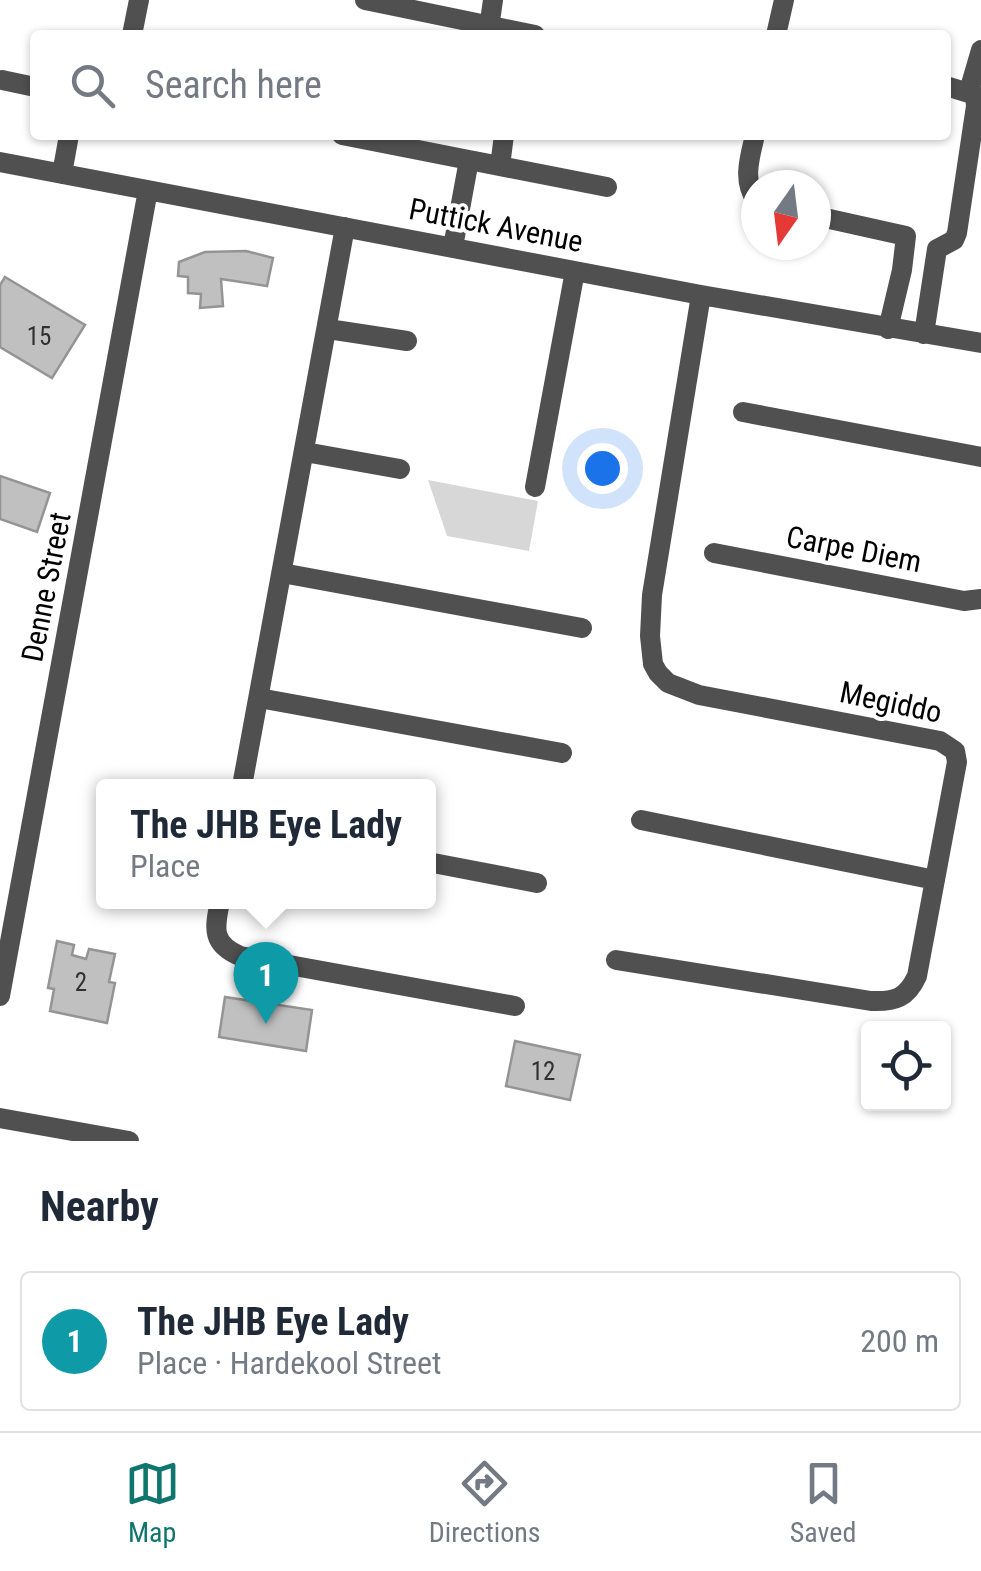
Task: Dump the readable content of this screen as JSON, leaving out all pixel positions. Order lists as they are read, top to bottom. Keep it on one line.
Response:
{"streets":{"street":["Puttick Avenue","Carpe Diem","Denne Street","Megiddo"]},"crossings":[["Puttick Avenue","Denne Street"],["Puttick Avenue","Megiddo"]],"house_numbers":["15","2","12"],"north":"bottom","page":{"search":"Search here","popup":["The JHB Eye Lady","Place"],"pins":"1","heading":"Nearby","list":[{"mark":"1","name":"The JHB Eye Lady","note":"Place · Hardekool Street","value":"200 m"}],"nav":["Map","Directions","Saved"]}}
